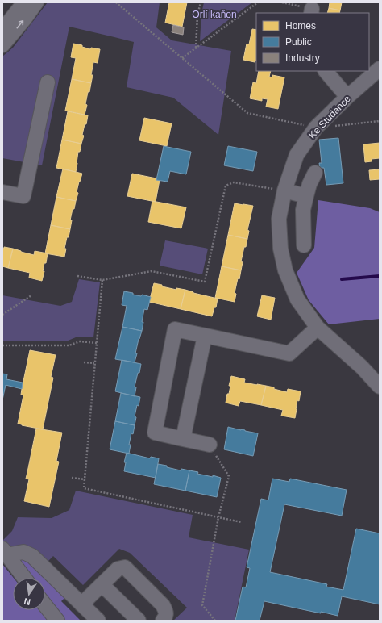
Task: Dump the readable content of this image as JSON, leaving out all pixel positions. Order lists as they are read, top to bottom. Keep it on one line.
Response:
{"streets":{"street":["Ke Studánce"]},"parks":["Orlí kaňon"],"legend":["Homes","Public","Industry"],"north":"bottom"}
